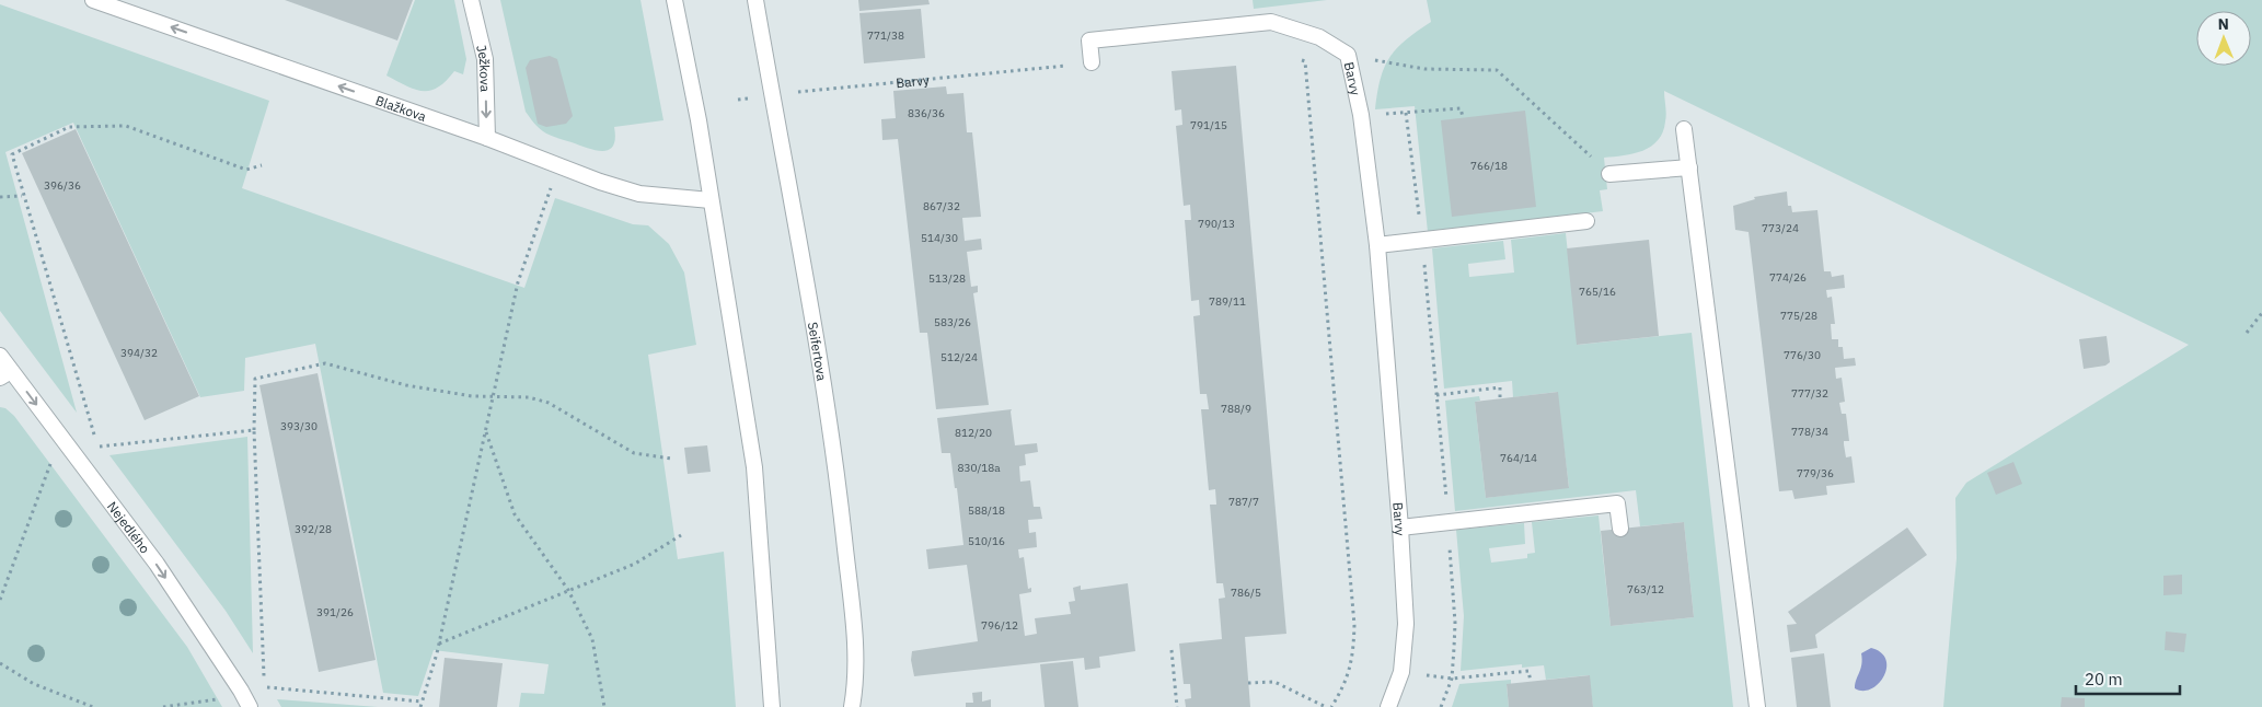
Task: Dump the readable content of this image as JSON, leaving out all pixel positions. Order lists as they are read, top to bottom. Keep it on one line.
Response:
{"streets":{"street":["Ježkova","Barvy","Blažkova","Seifertova","Nejedlého"]},"crossings":[["Ježkova","Blažkova"],["Barvy","Seifertova"]],"one_way":["Ježkova","Blažkova","Nejedlého"],"house_numbers":["771/38","836/36","791/15","766/18","396/36","867/32","790/13","773/24","514/30","774/26","513/28","765/16","789/11","775/28","583/26","394/32","776/30","512/24","777/32","788/9","393/30","778/34","812/20","764/14","830/18a","779/36","787/7","588/18","392/28","510/16","763/12","786/5","391/26","796/12"],"scale_bar":"20 m","north":"top"}
